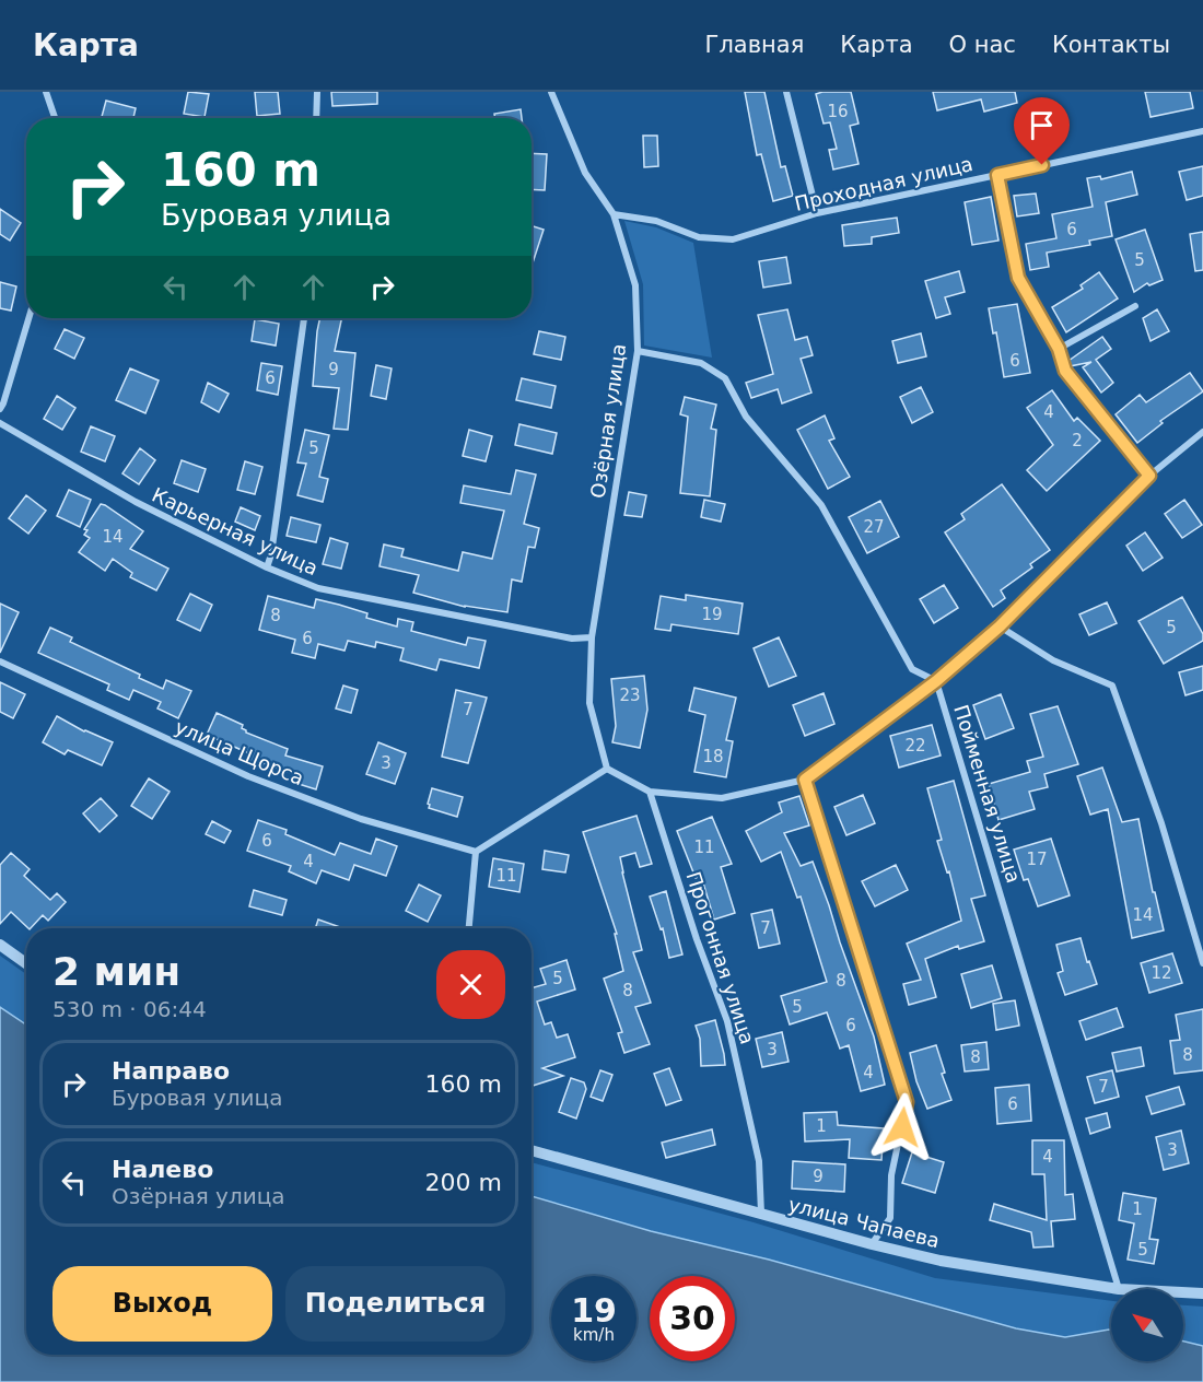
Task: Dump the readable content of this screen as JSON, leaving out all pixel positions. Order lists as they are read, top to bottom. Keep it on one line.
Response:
{"streets":{"street":["Проходная улица","Озёрная улица","Карьерная улица","улица Щорса","Пойменная улица","Прогонная улица","улица Чапаева"]},"crossings":[["Проходная улица","Озёрная улица"],["Озёрная улица","Карьерная улица"],["Пойменная улица","улица Чапаева"],["Прогонная улица","улица Чапаева"]],"house_numbers":["16","6","5","6","9","6","4","2","5","27","14","19","8","5","6","23","7","22","18","3","6","11","17","4","11","14","7","12","5","8","8","5","6","3","8","8","4","7","6","1","3","4","9","1","5"],"north":"top left","page":{"header":"Карта","nav":["Главная","Карта","О нас","Контакты"],"turn":["160 m","Буровая улица"],"heading":["2 мин","530 m · 06:44"],"list":[{"name":"Направо","note":"Буровая улица","value":"160 m"},{"name":"Налево","note":"Озёрная улица","value":"200 m"}],"buttons":["Выход","Поделиться"],"speed":"19 km/h","limit":"30"}}
